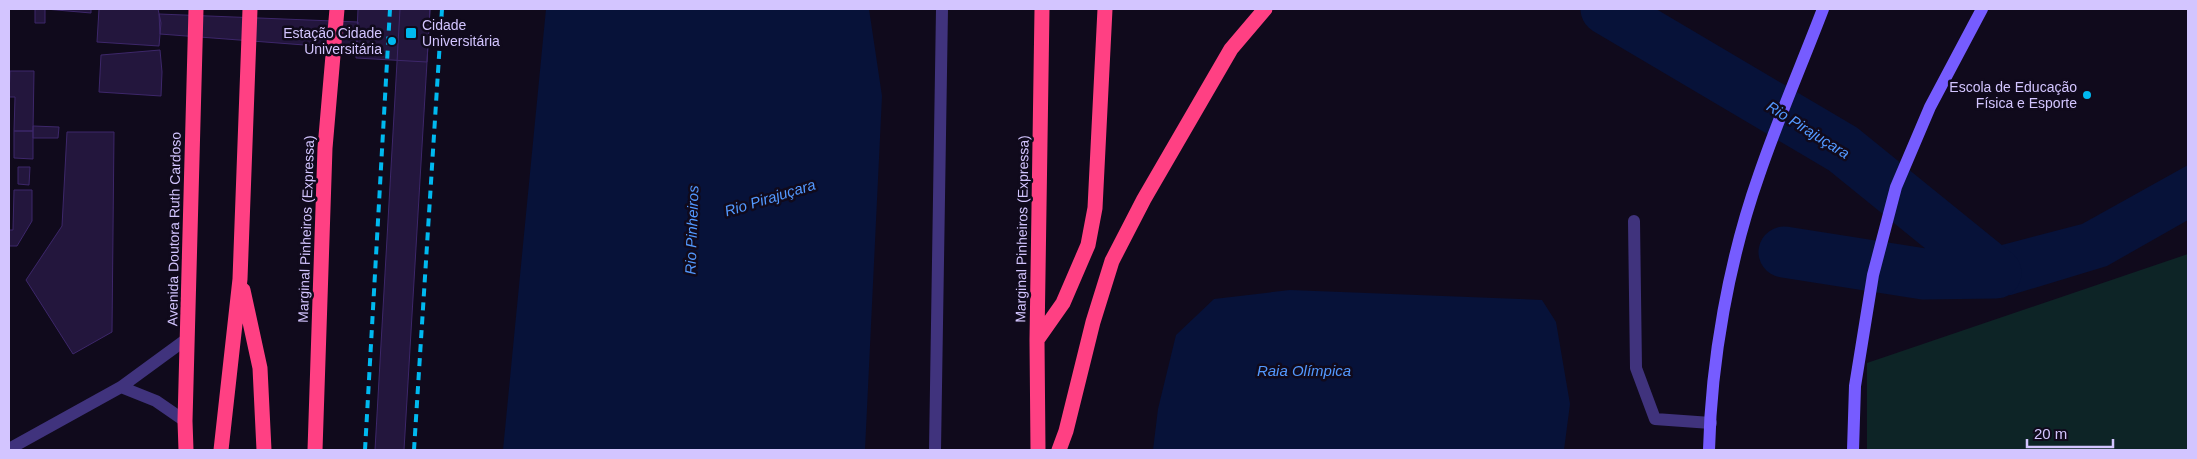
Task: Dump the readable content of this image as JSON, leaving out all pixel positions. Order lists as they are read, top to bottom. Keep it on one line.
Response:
{"streets":{"highway":["Avenida Doutora Ruth Cardoso","Marginal Pinheiros (Expressa)"]},"water":["Rio Pirajuçara","Rio Pinheiros","Raia Olímpica"],"places":{"transit":["Cidade Universitária"],"other":["Estação Cidade Universitária","Escola de Educação Física e Esporte"]},"scale_bar":"20 m"}
